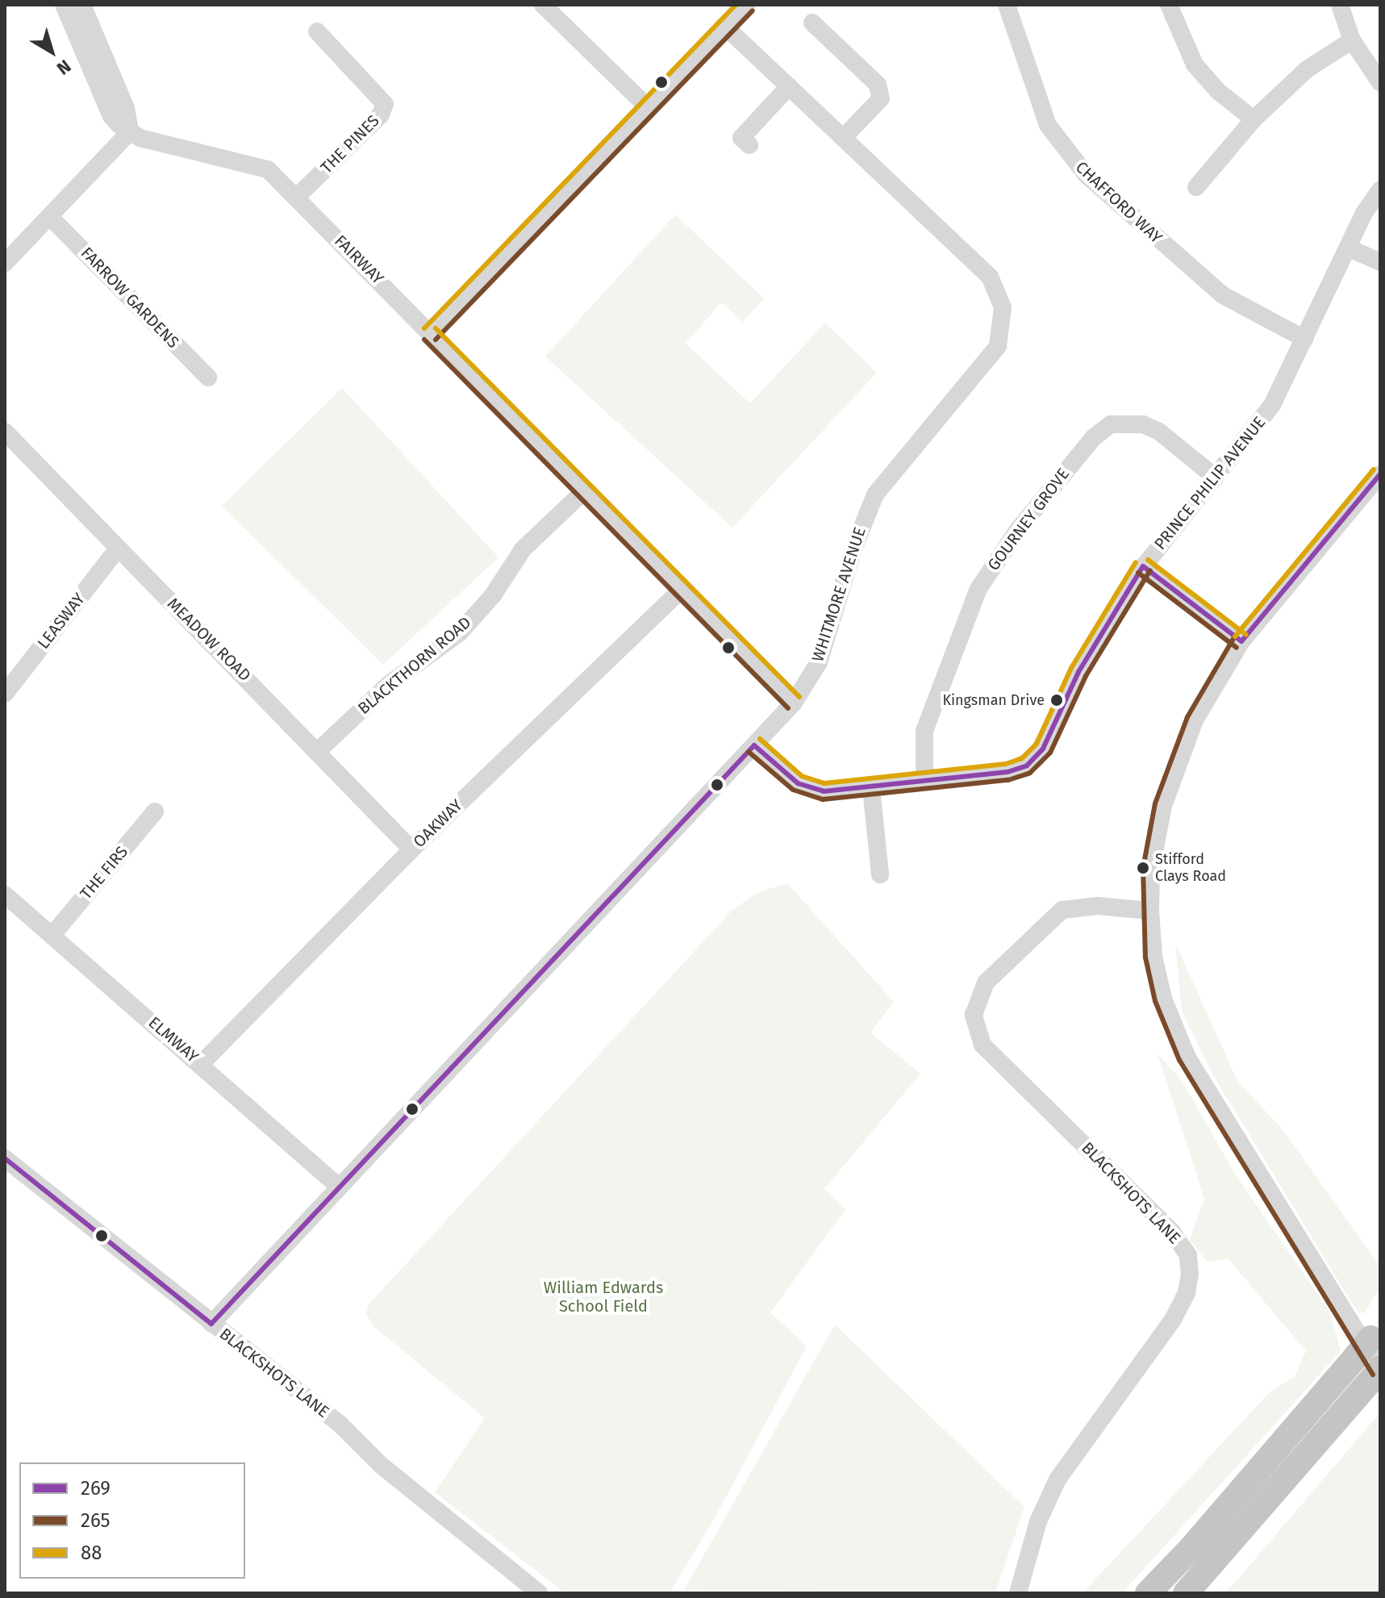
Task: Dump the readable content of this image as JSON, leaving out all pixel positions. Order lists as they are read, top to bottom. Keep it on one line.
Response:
{"streets":{"street":["THE PINES","CHAFFORD WAY","FAIRWAY","FARROW GARDENS","PRINCE PHILIP AVENUE","GOURNEY GROVE","WHITMORE AVENUE","LEASWAY","MEADOW ROAD","BLACKTHORN ROAD","OAKWAY","THE FIRS","ELMWAY","BLACKSHOTS LANE"]},"crossings":[["THE PINES","FAIRWAY"],["CHAFFORD WAY","PRINCE PHILIP AVENUE"],["FAIRWAY","WHITMORE AVENUE"],["FAIRWAY","BLACKTHORN ROAD"],["FAIRWAY","OAKWAY"],["PRINCE PHILIP AVENUE","GOURNEY GROVE"],["PRINCE PHILIP AVENUE","WHITMORE AVENUE"],["WHITMORE AVENUE","ELMWAY"],["WHITMORE AVENUE","BLACKSHOTS LANE"],["LEASWAY","MEADOW ROAD"],["MEADOW ROAD","BLACKTHORN ROAD"],["MEADOW ROAD","OAKWAY"],["OAKWAY","ELMWAY"],["THE FIRS","ELMWAY"]],"parks":["William Edwards School Field"],"places":["Kingsman Drive","Stifford Clays Road"],"lines":["transit line 88","transit line 265","transit line 269"],"legend":["269","265","88"],"north":"bottom right"}
